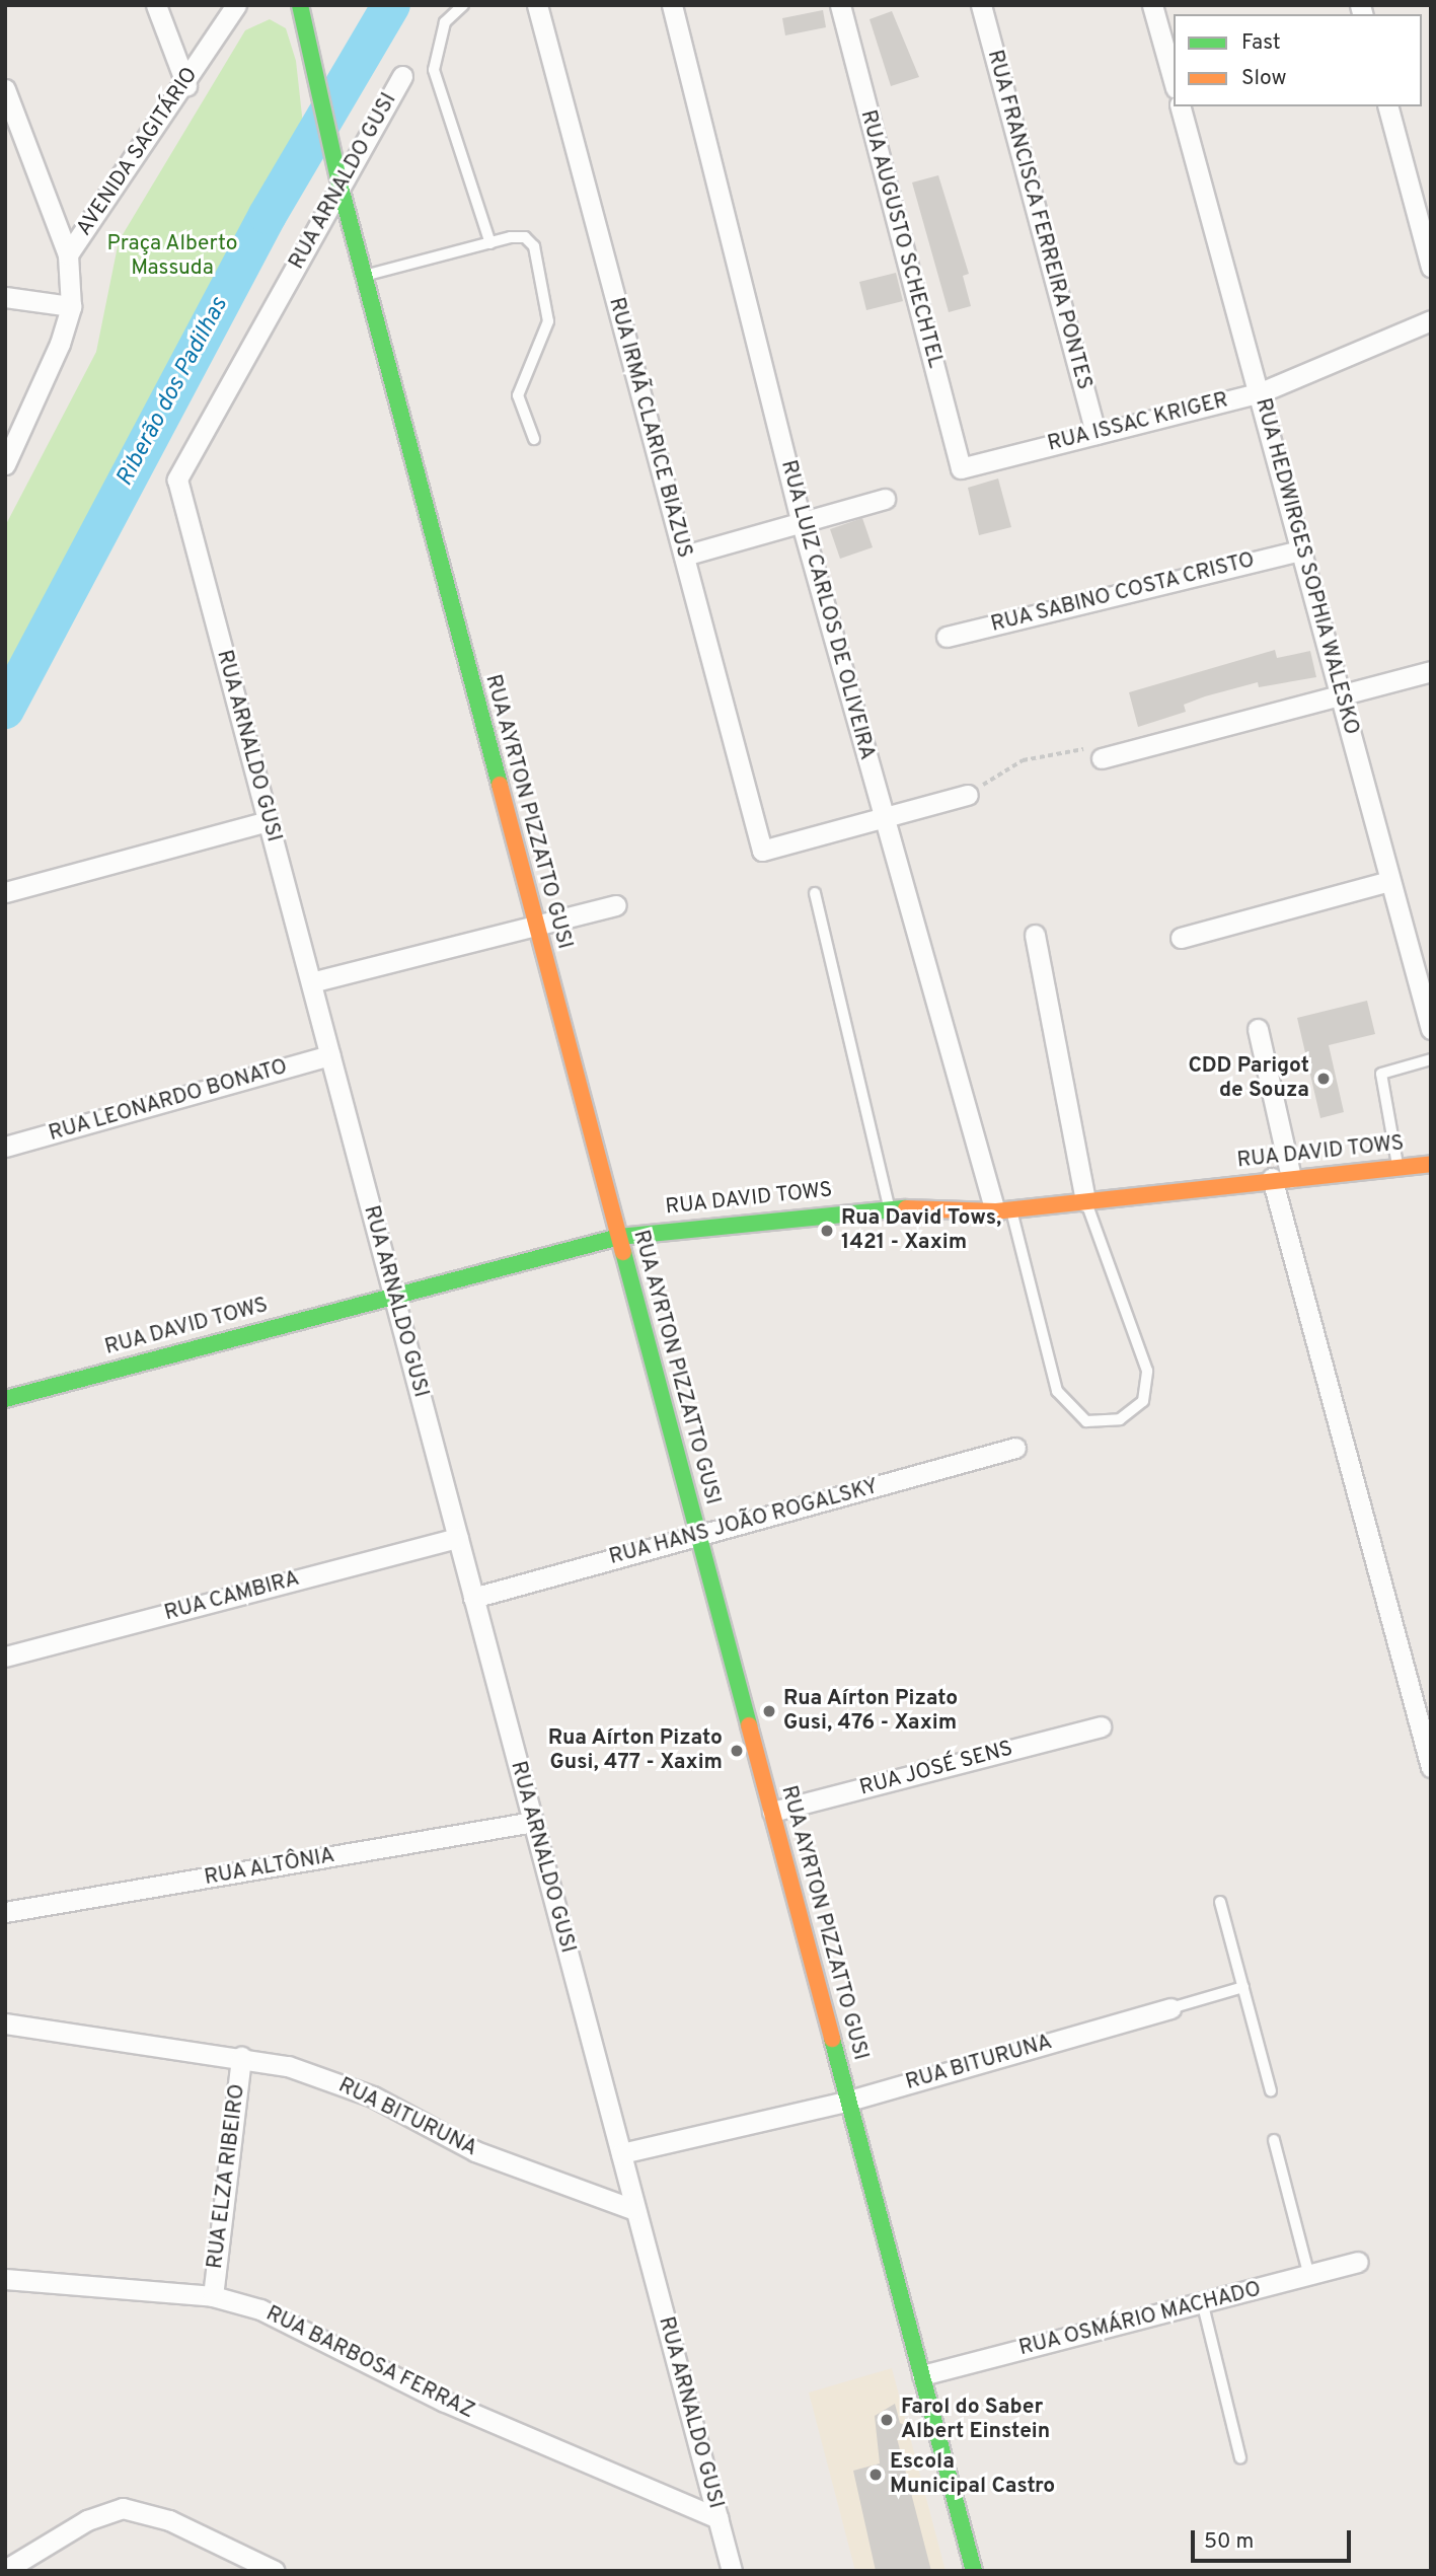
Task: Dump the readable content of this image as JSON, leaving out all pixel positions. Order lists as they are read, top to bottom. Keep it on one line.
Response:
{"streets":{"street":["AVENIDA SAGITÁRIO","RUA ARNALDO GUSI","RUA FRANCISCA FERREIRA PONTES","RUA AUGUSTO SCHECHTEL","RUA ISSAC KRIGER","RUA IRMÃ CLARICE BIAZUS","RUA HEDWIRGES SOPHIA WALESKO","RUA SABINO COSTA CRISTO","RUA LUIZ CARLOS DE OLIVEIRA","RUA AYRTON PIZZATTO GUSI","RUA LEONARDO BONATO","RUA DAVID TOWS","RUA HANS JOÃO ROGALSKY","RUA CAMBIRA","RUA JOSÉ SENS","RUA ALTÔNIA","RUA BITURUNA","RUA ELZA RIBEIRO","RUA OSMÁRIO MACHADO","RUA BARBOSA FERRAZ"]},"crossings":[["RUA ARNALDO GUSI","RUA AYRTON PIZZATTO GUSI"],["RUA ARNALDO GUSI","RUA LEONARDO BONATO"],["RUA ARNALDO GUSI","RUA DAVID TOWS"],["RUA ARNALDO GUSI","RUA HANS JOÃO ROGALSKY"],["RUA ARNALDO GUSI","RUA CAMBIRA"],["RUA ARNALDO GUSI","RUA ALTÔNIA"],["RUA ARNALDO GUSI","RUA BITURUNA"],["RUA ARNALDO GUSI","RUA BARBOSA FERRAZ"],["RUA FRANCISCA FERREIRA PONTES","RUA ISSAC KRIGER"],["RUA AUGUSTO SCHECHTEL","RUA ISSAC KRIGER"],["RUA ISSAC KRIGER","RUA HEDWIRGES SOPHIA WALESKO"],["RUA IRMÃ CLARICE BIAZUS","RUA LUIZ CARLOS DE OLIVEIRA"],["RUA HEDWIRGES SOPHIA WALESKO","RUA SABINO COSTA CRISTO"],["RUA LUIZ CARLOS DE OLIVEIRA","RUA DAVID TOWS"],["RUA AYRTON PIZZATTO GUSI","RUA DAVID TOWS"],["RUA AYRTON PIZZATTO GUSI","RUA HANS JOÃO ROGALSKY"],["RUA AYRTON PIZZATTO GUSI","RUA JOSÉ SENS"],["RUA AYRTON PIZZATTO GUSI","RUA BITURUNA"],["RUA AYRTON PIZZATTO GUSI","RUA OSMÁRIO MACHADO"],["RUA BITURUNA","RUA ELZA RIBEIRO"],["RUA ELZA RIBEIRO","RUA BARBOSA FERRAZ"]],"water":["Riberão dos Padilhas"],"parks":["Praça Alberto Massuda"],"places":["CDD Parigot de Souza","Rua David Tows, 1421 - Xaxim","Rua Aírton Pizato Gusi, 476 - Xaxim","Rua Aírton Pizato Gusi, 477 - Xaxim","Farol do Saber Albert Einstein","Escola Municipal Castro"],"legend":["Fast","Slow"],"scale_bar":"50 m"}
